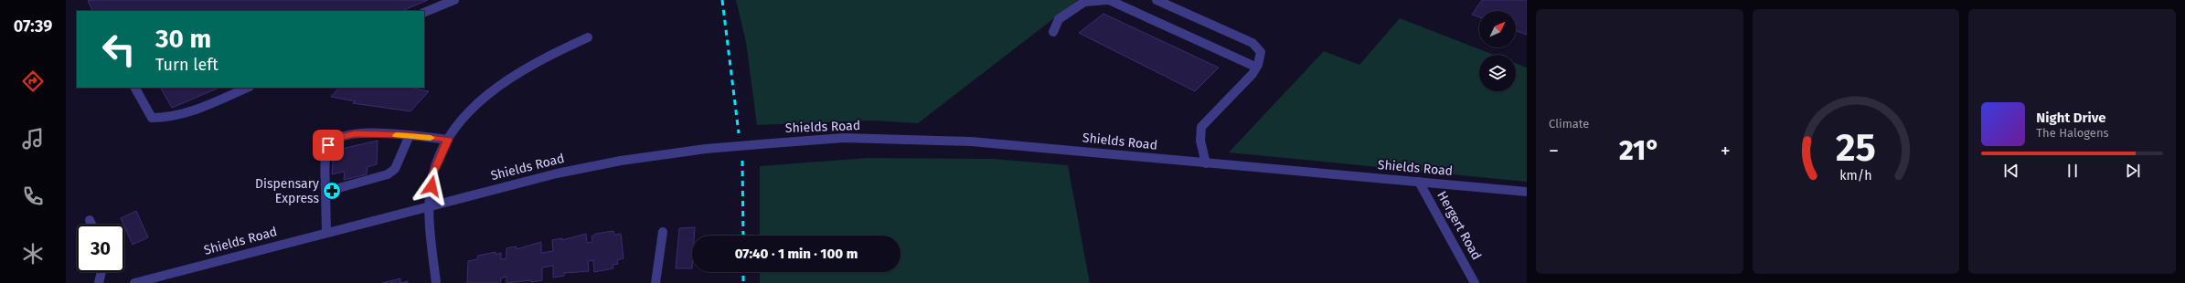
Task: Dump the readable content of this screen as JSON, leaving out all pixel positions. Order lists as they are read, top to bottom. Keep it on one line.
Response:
{"streets":{"street":["Shields Road","Hergert Road"]},"crossings":[["Shields Road","Hergert Road"]],"places":{"pharmacy":["Dispensary Express"]},"north":"top right","page":{"tabs":"07:39","tile":"Climate","turn":["30 m","Turn left"],"song":["Night Drive","The Halogens"],"heat":["−","21°","+"],"limit":"30","trip":"07:40 · 1 min · 100 m","gauge":["25","km/h"]}}
